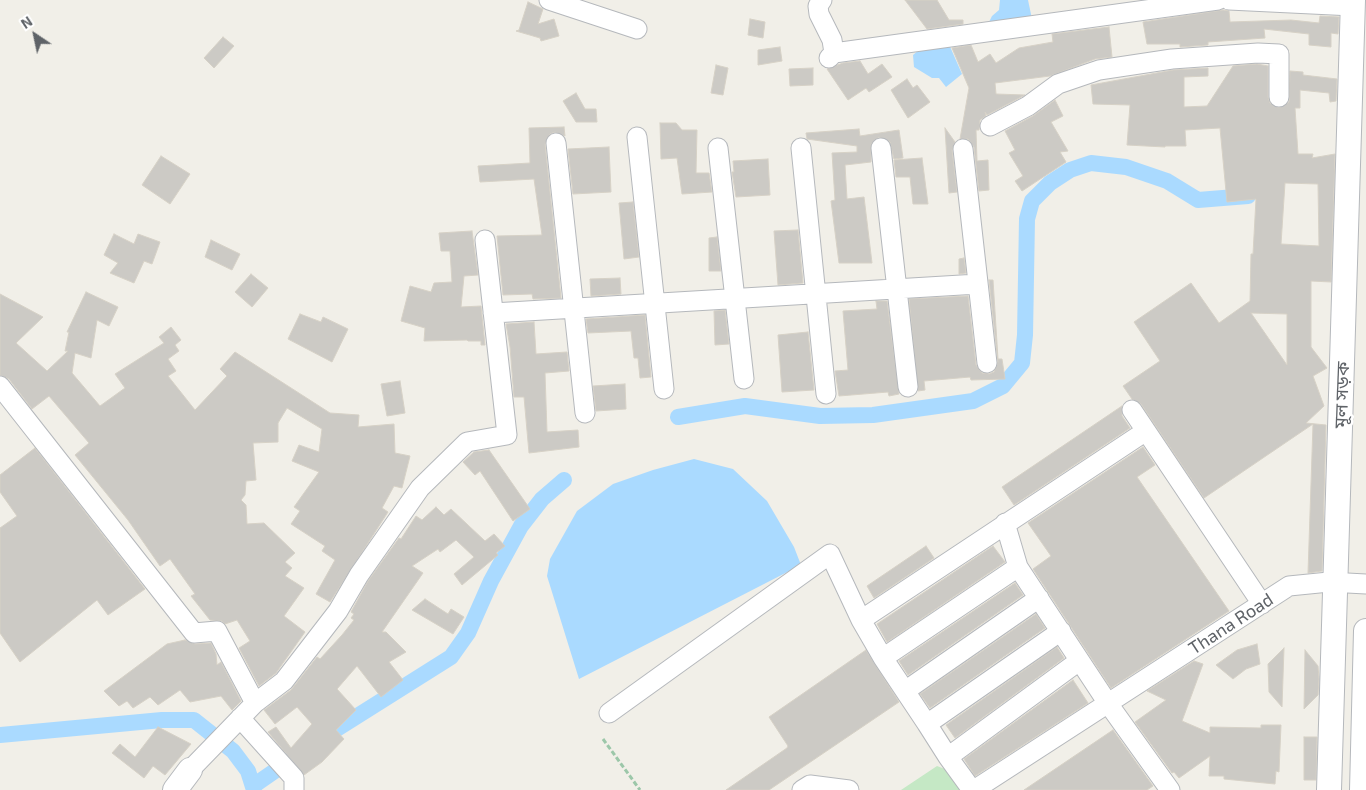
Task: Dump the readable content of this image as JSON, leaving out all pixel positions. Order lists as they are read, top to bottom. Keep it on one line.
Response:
{"streets":{"street":["মূল সড়ক","Thana Road"]},"crossings":[["মূল সড়ক","Thana Road"]],"north":"top left"}
